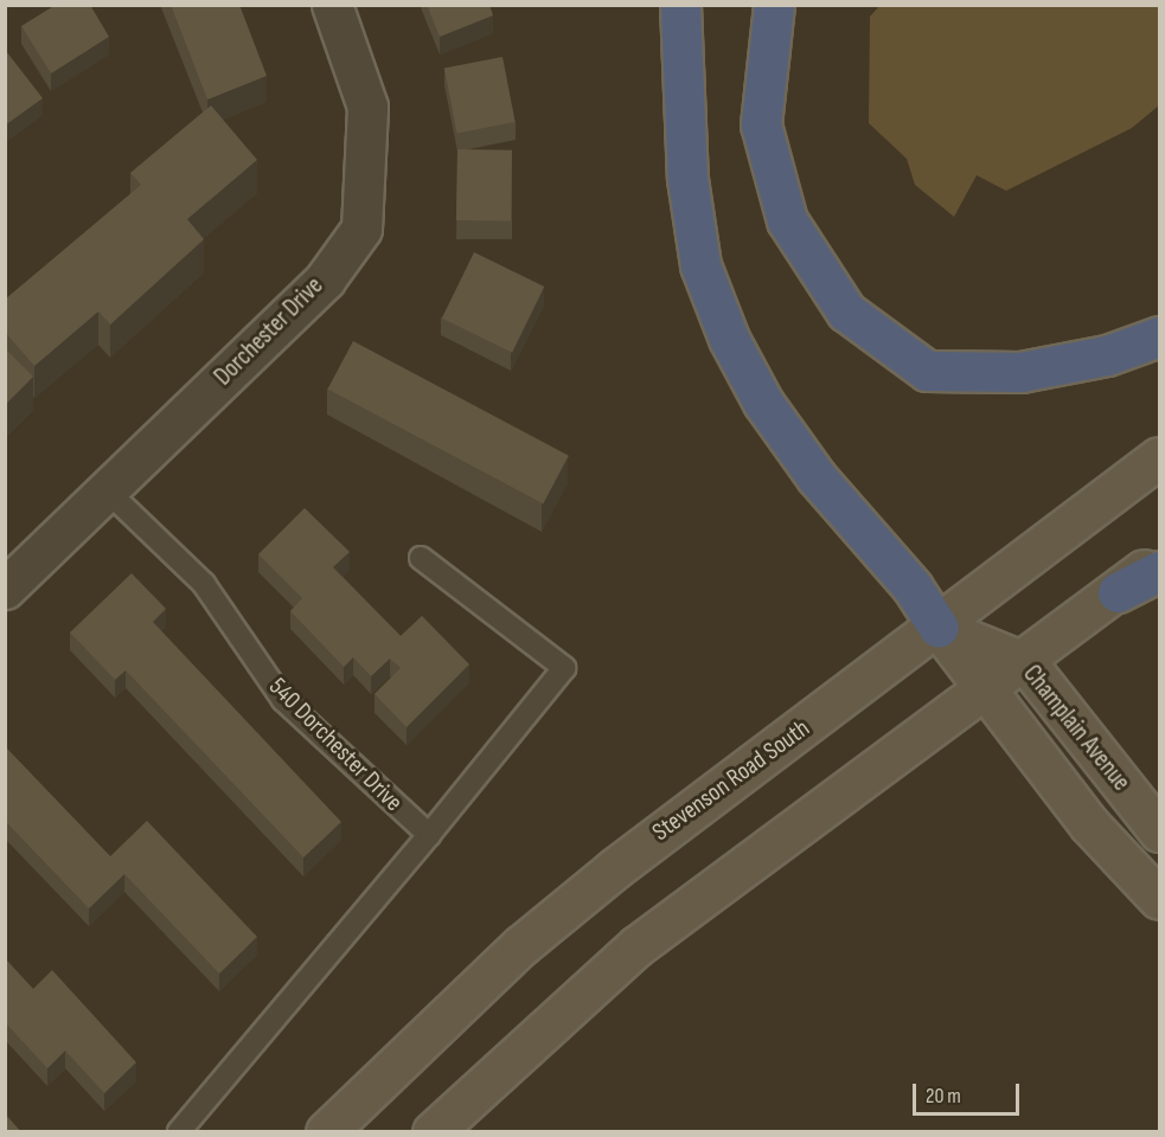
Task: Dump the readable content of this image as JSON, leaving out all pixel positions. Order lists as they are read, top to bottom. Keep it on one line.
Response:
{"streets":{"main road":["Champlain Avenue","Stevenson Road South"],"street":["Dorchester Drive"],"lane":["540 Dorchester Drive"]},"crossings":[["Dorchester Drive","540 Dorchester Drive"],["Champlain Avenue","Stevenson Road South"]],"scale_bar":"20 m"}
